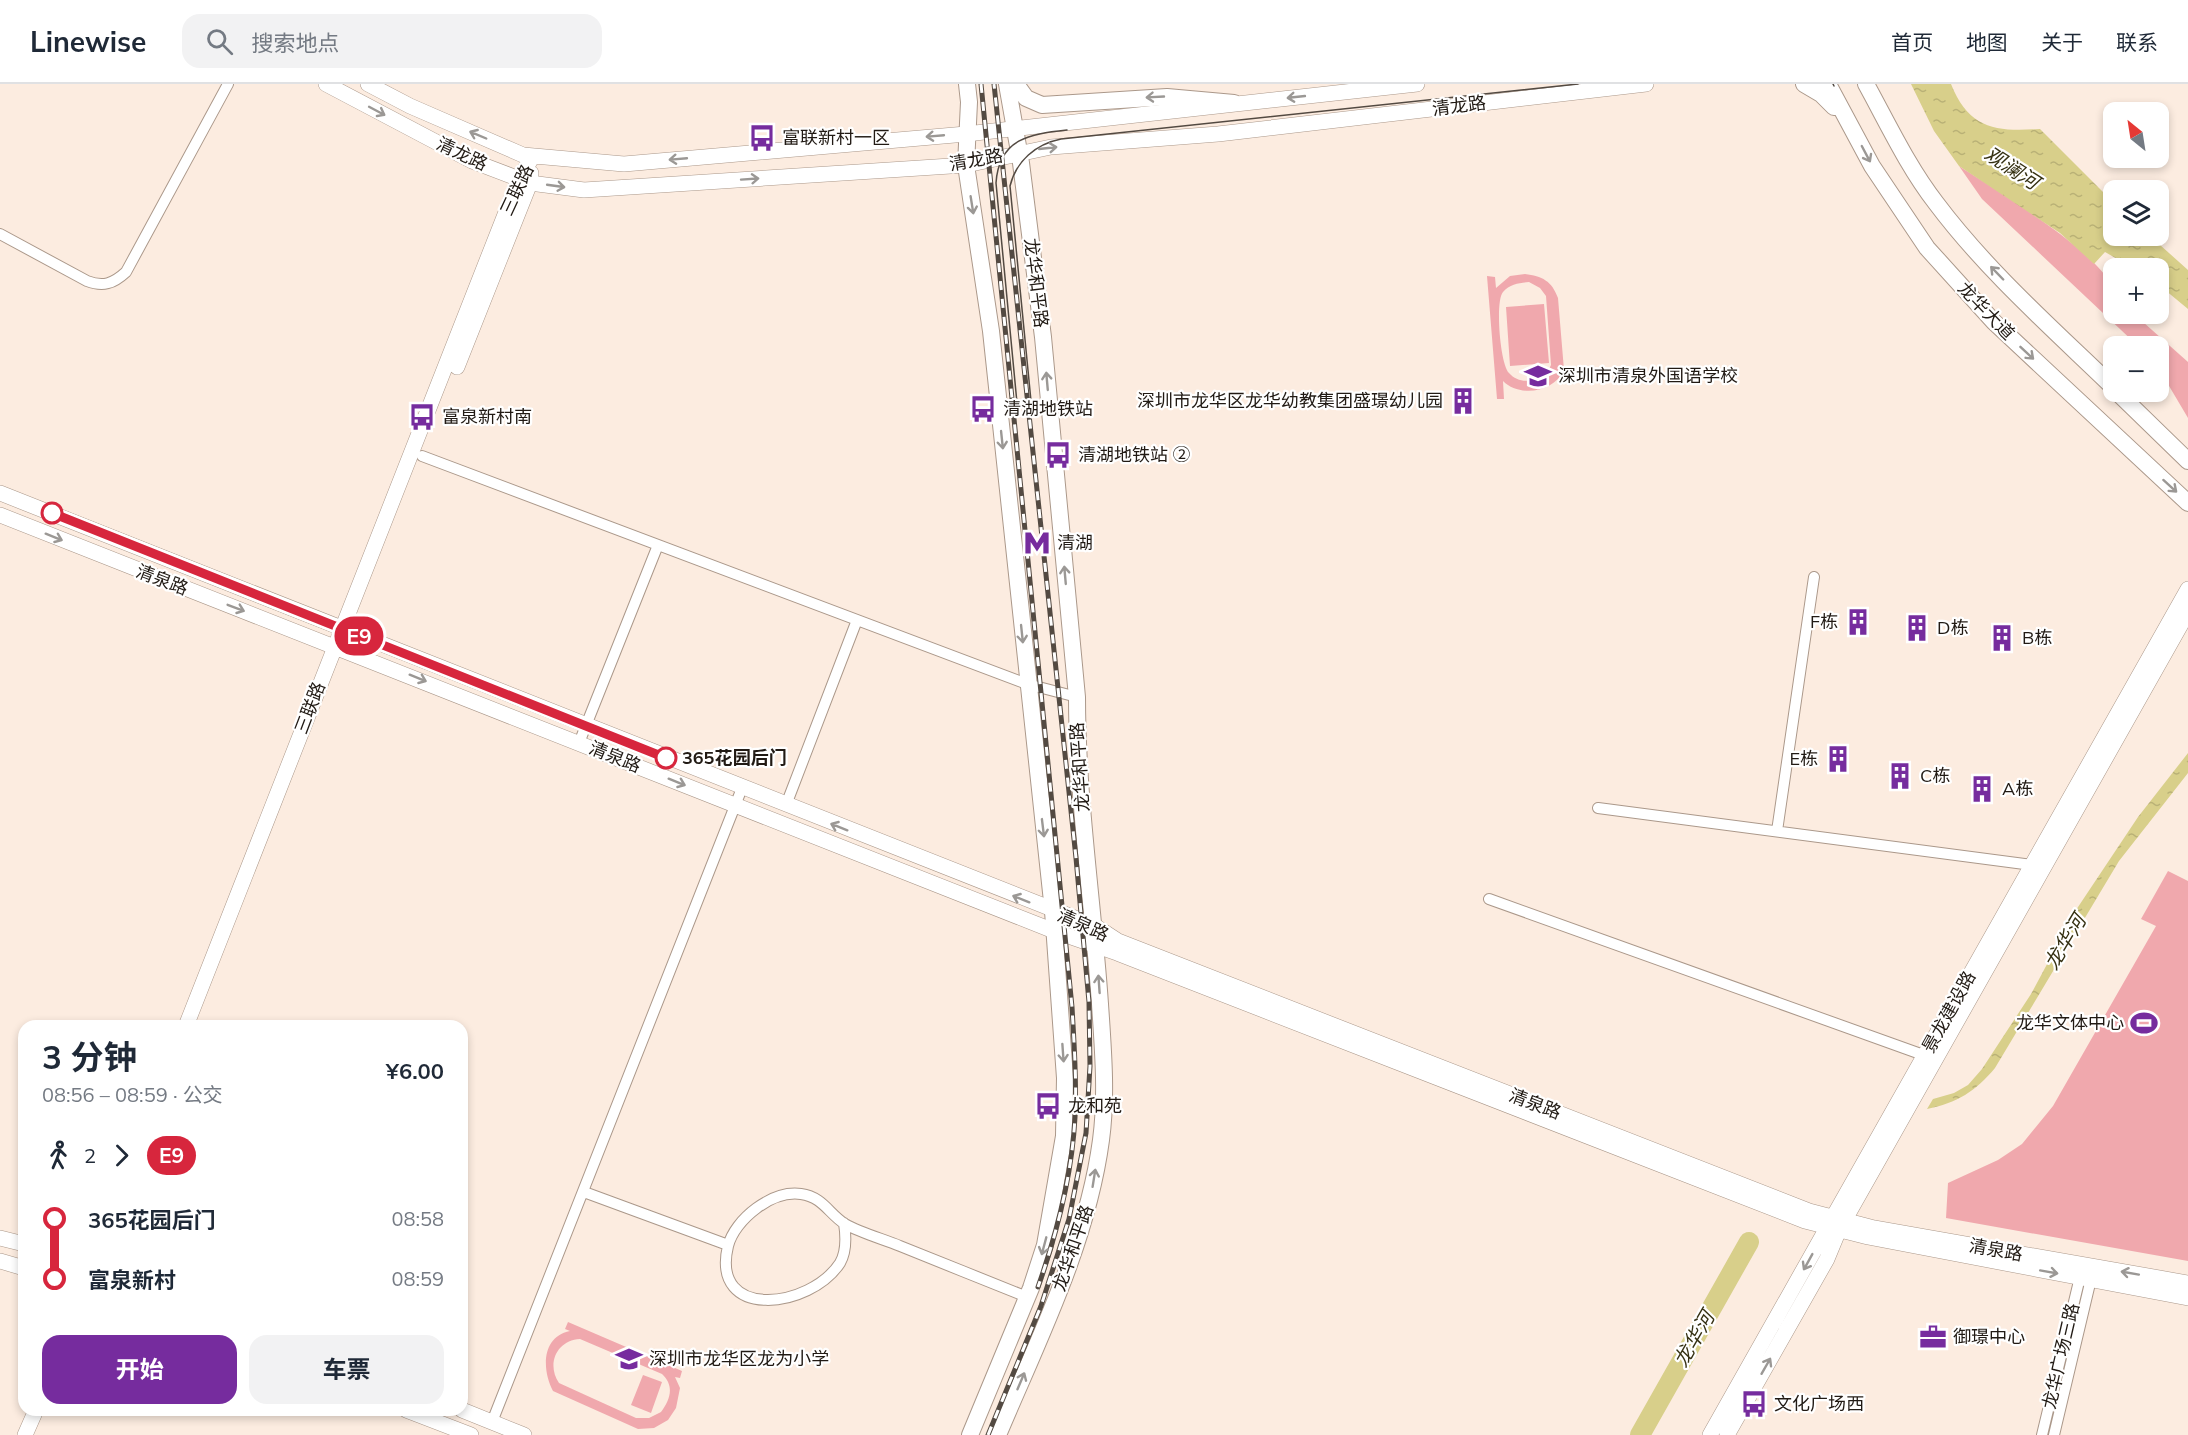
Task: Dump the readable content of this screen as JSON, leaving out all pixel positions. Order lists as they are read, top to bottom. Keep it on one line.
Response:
{"streets":{"main road":["清龙路","三联路","龙华和平路","龙华大道","清泉路","景龙建设路"],"street":["龙华广场三路"]},"crossings":[["清龙路","三联路"],["清龙路","龙华和平路"],["三联路","清泉路"],["龙华和平路","清泉路"],["清泉路","景龙建设路"],["清泉路","龙华广场三路"]],"water":["观澜河","龙华河"],"places":{"bus stop":["富联新村一区","清湖地铁站","富泉新村南","清湖地铁站 ②","龙和苑","文化广场西"],"school or university":["深圳市清泉外国语学校","深圳市龙华区龙为小学"],"building":["深圳市龙华区龙华幼教集团盛璟幼儿园","F栋","D栋","B栋","E栋","C栋","A栋"],"metro station":["清湖"],"other":["365花园后门"],"sports":["龙华文体中心"],"office":["御璟中心"]},"lines":["bus line E9"],"north":"top left","page":{"header":"Linewise","search":"搜索地点","nav":["首页","地图","关于","联系"],"on_map":"E9","map_buttons":["+","−"],"heading":["3 分钟","08:56 – 08:59 · 公交","¥6.00"],"legs":["2","E9"],"list":[{"name":"365花园后门","value":"08:58"},{"name":"富泉新村","value":"08:59"}],"buttons":["开始","车票"]}}
